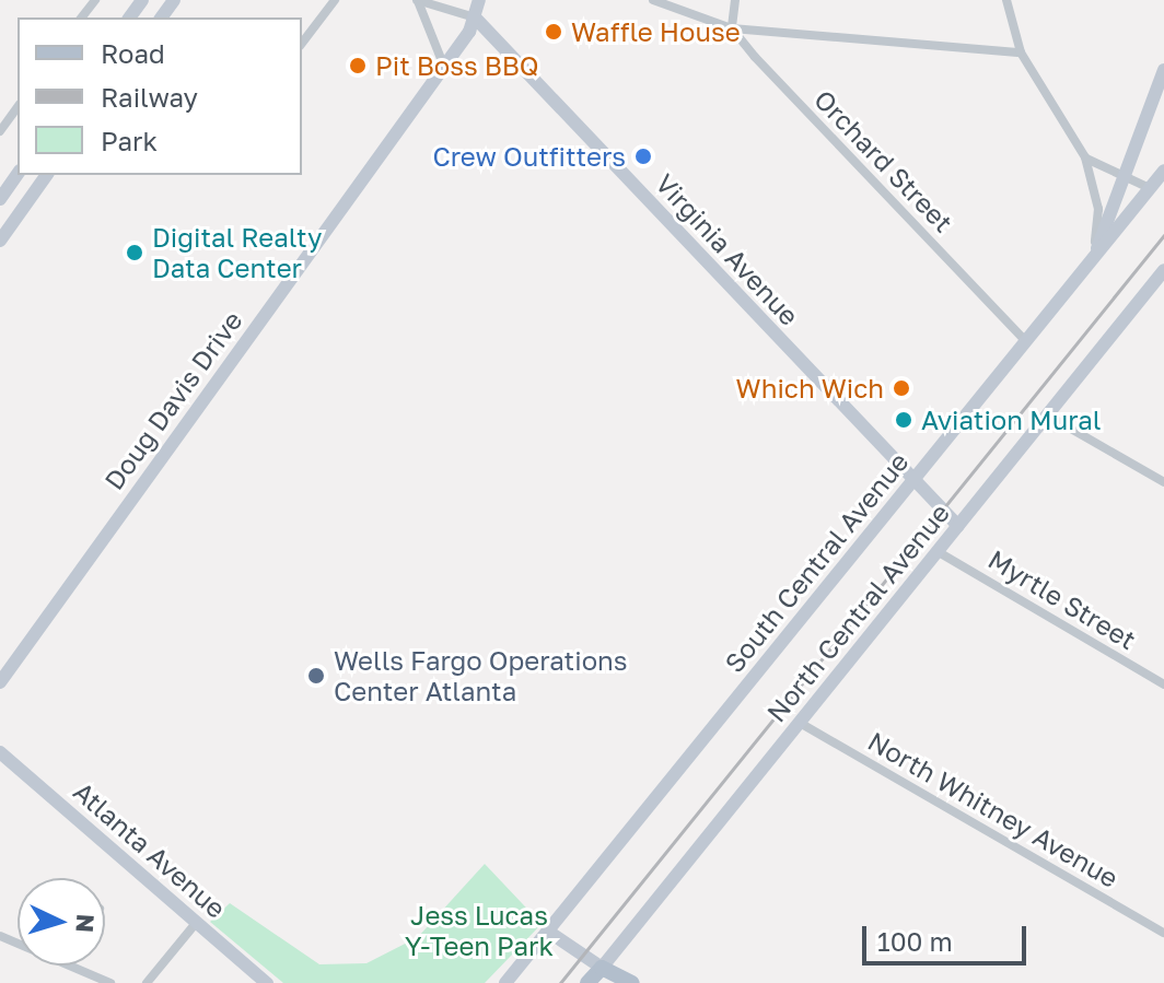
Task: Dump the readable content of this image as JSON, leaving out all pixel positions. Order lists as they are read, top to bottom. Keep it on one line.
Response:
{"streets":{"main road":["North Central Avenue"],"street":["Orchard Street","Virginia Avenue","Doug Davis Drive","South Central Avenue","Myrtle Street","North Whitney Avenue","Atlanta Avenue"]},"crossings":[["Orchard Street","South Central Avenue"],["Virginia Avenue","Doug Davis Drive"],["Virginia Avenue","South Central Avenue"],["Virginia Avenue","North Central Avenue"],["Myrtle Street","North Central Avenue"],["North Central Avenue","North Whitney Avenue"]],"parks":["Jess Lucas Y-Teen Park"],"places":["Waffle House","Pit Boss BBQ","Crew Outfitters","Digital Realty Data Center","Which Wich","Aviation Mural","Wells Fargo Operations Center Atlanta"],"legend":["Road","Railway","Park"],"scale_bar":"100 m","north":"right"}
